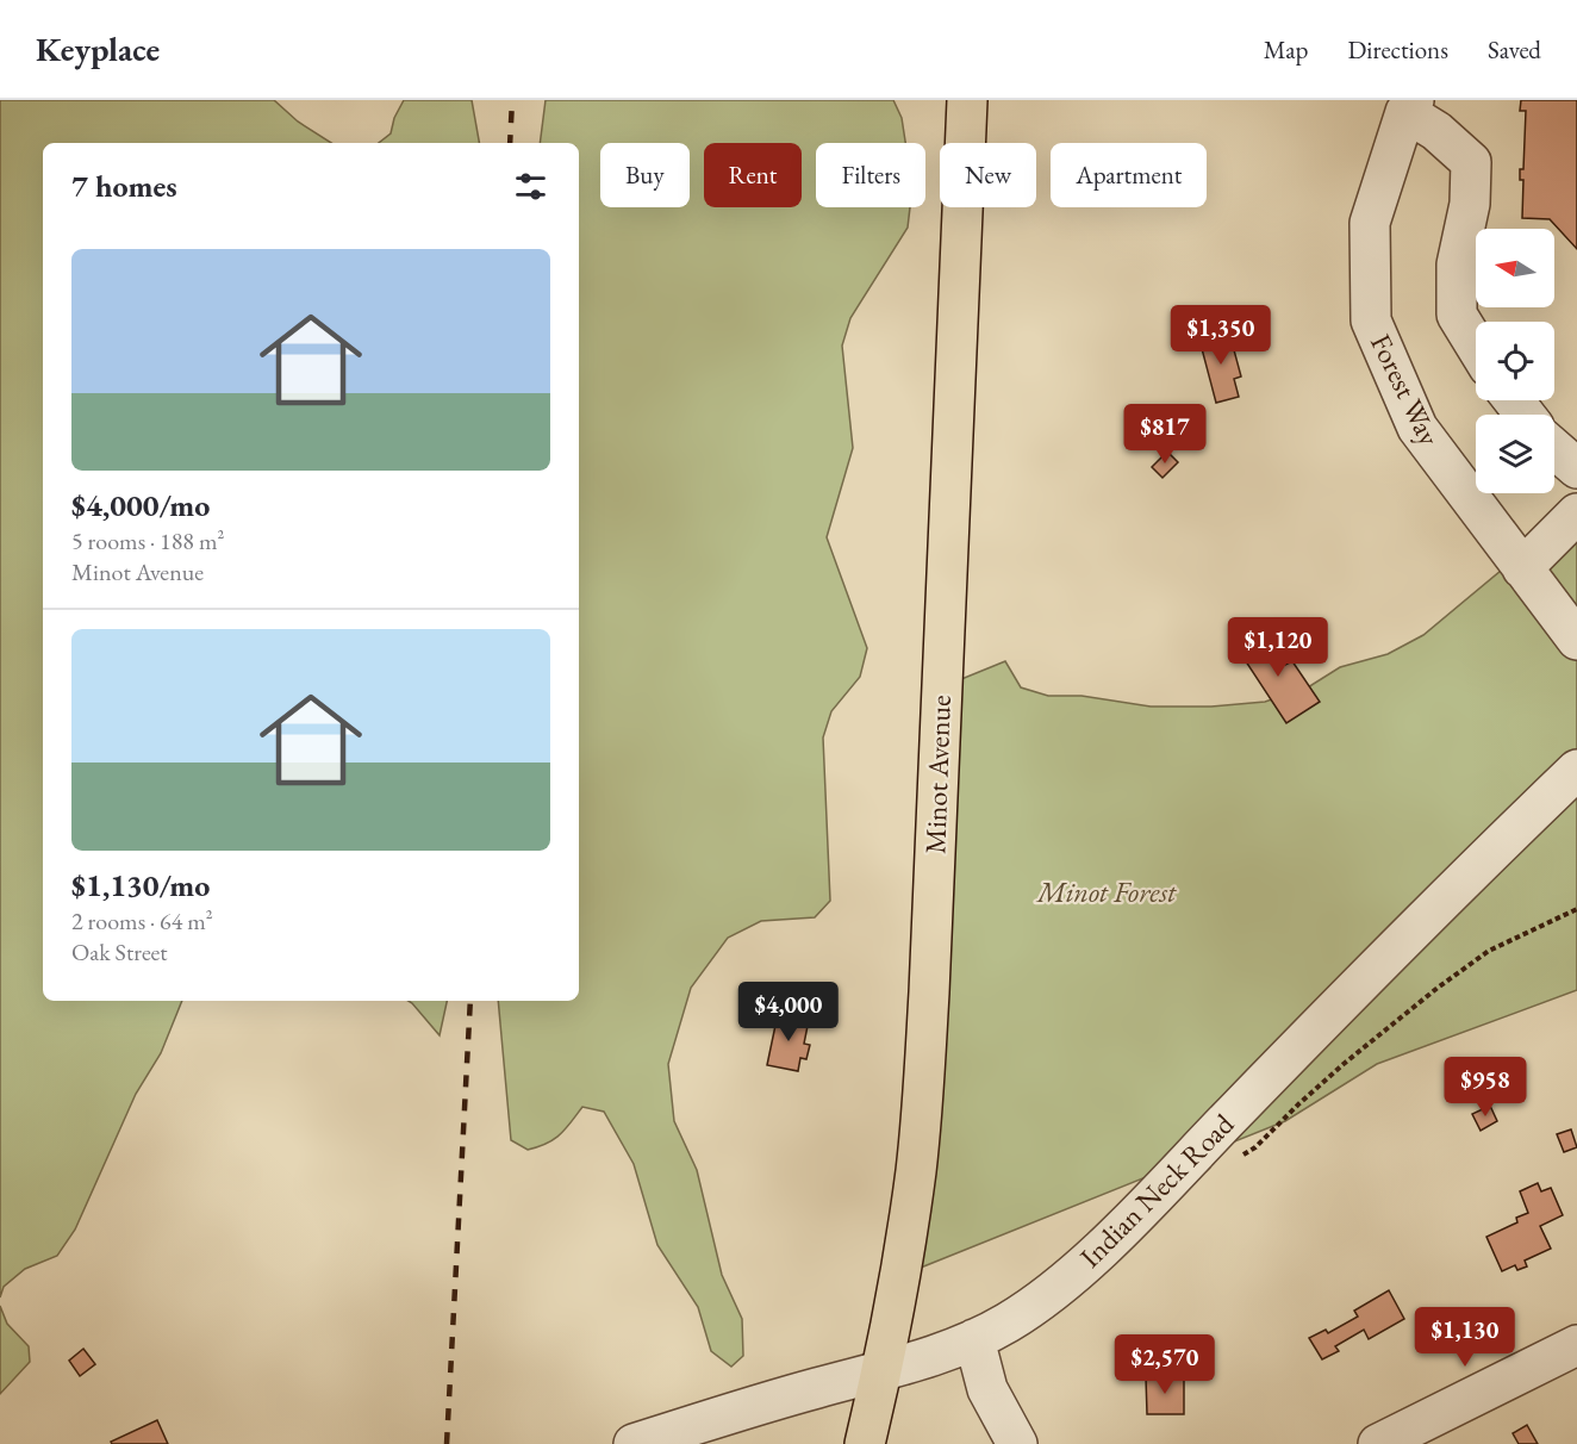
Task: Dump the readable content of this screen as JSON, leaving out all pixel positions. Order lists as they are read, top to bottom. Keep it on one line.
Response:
{"streets":{"main road":["Minot Avenue"],"street":["Forest Way","Indian Neck Road"]},"crossings":[["Minot Avenue","Indian Neck Road"]],"parks":["Minot Forest"],"north":"left","page":{"header":"Keyplace","nav":["Map","Directions","Saved"],"chip":["Buy","Rent","Filters","New","Apartment"],"heading":"7 homes","list":[{"name":"$4,000/mo","note":"5 rooms · 188 m² · Minot Avenue"},{"name":"$1,130/mo","note":"2 rooms · 64 m² · Oak Street"}],"price":["$1,350","$817","$1,120","$4,000","$958","$1,130","$2,570"]}}
